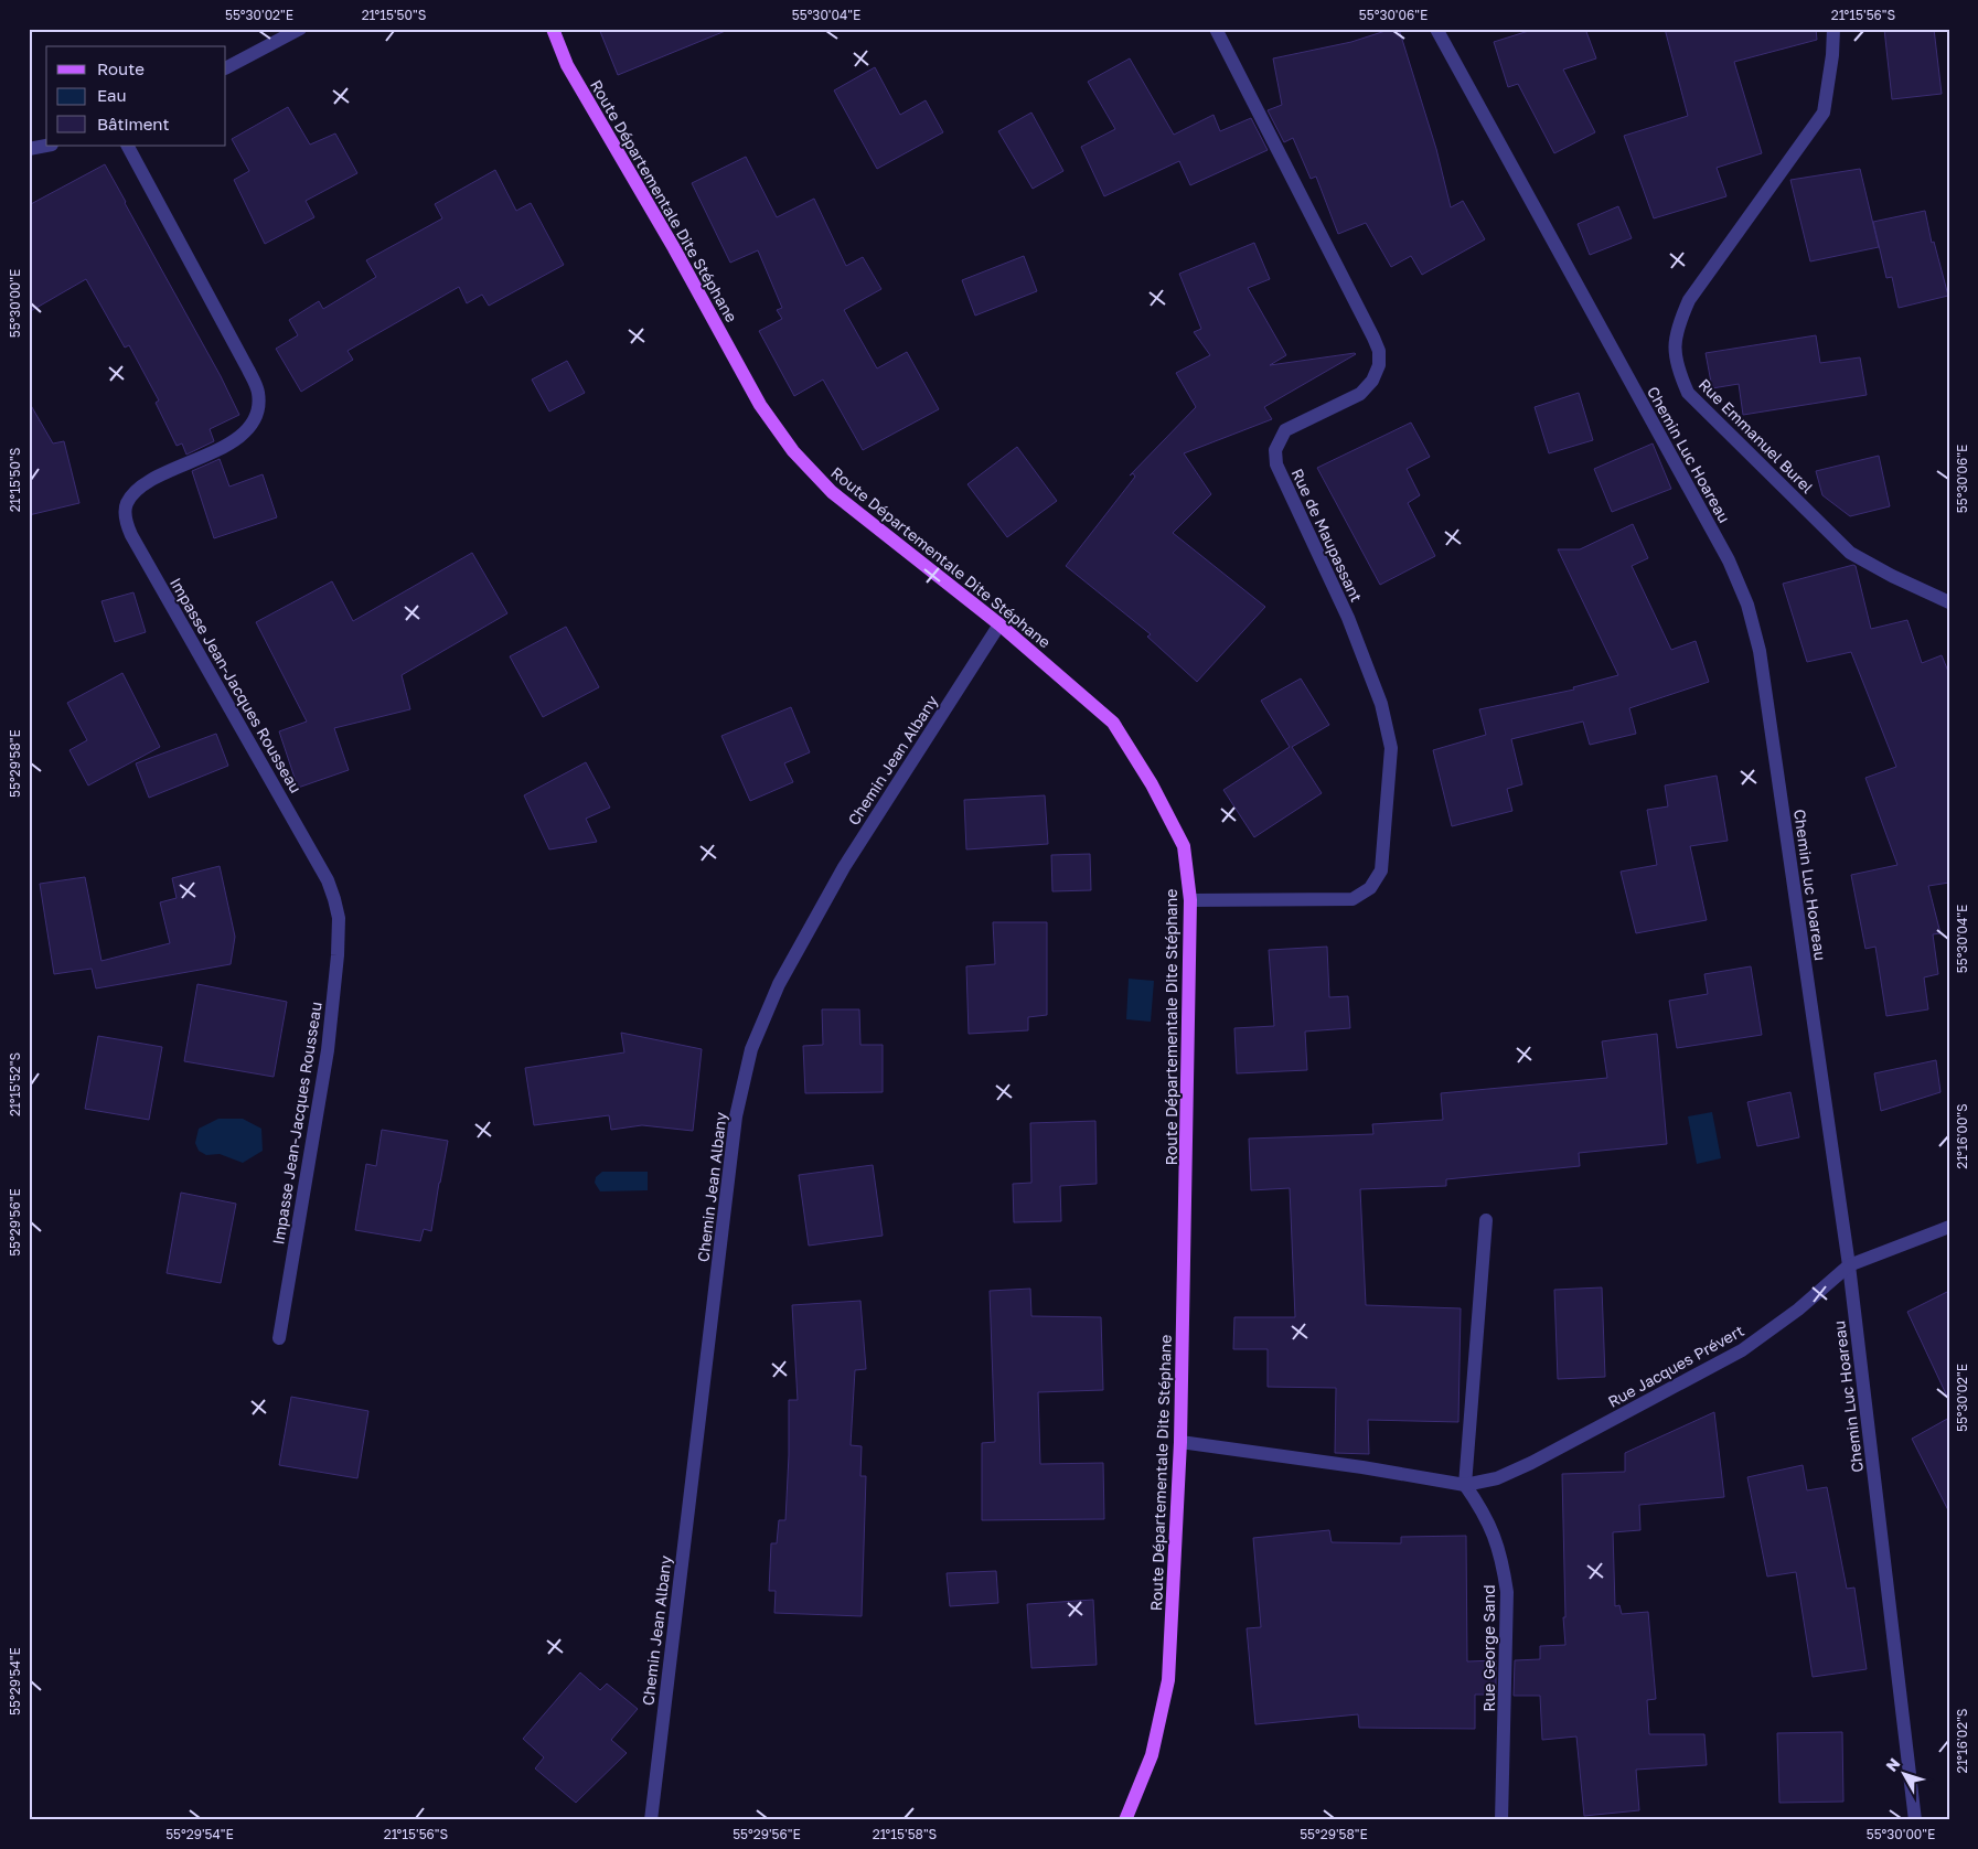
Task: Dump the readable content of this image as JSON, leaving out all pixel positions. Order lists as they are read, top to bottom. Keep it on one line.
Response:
{"streets":{"main road":["Route Départementale Dite Stéphane"],"street":["Rue Emmanuel Burel","Chemin Luc Hoareau","Rue de Maupassant","Impasse Jean-Jacques Rousseau","Chemin Jean Albany","Rue Jacques Prévert","Rue George Sand"]},"crossings":[["Route Départementale Dite Stéphane","Rue de Maupassant"],["Route Départementale Dite Stéphane","Chemin Jean Albany"],["Route Départementale Dite Stéphane","Rue Jacques Prévert"],["Chemin Luc Hoareau","Rue Jacques Prévert"],["Rue Jacques Prévert","Rue George Sand"]],"legend":["Route","Eau","Bâtiment"],"north":"top left","coordinates":["55°30'02\"E","21°15'50\"S","55°30'04\"E","55°30'06\"E","21°15'56\"S","55°30'00\"E","55°29'58\"E","21°15'52\"S","21°16'00\"S","55°29'56\"E","55°29'54\"E","21°16'02\"S","21°15'58\"S"]}
